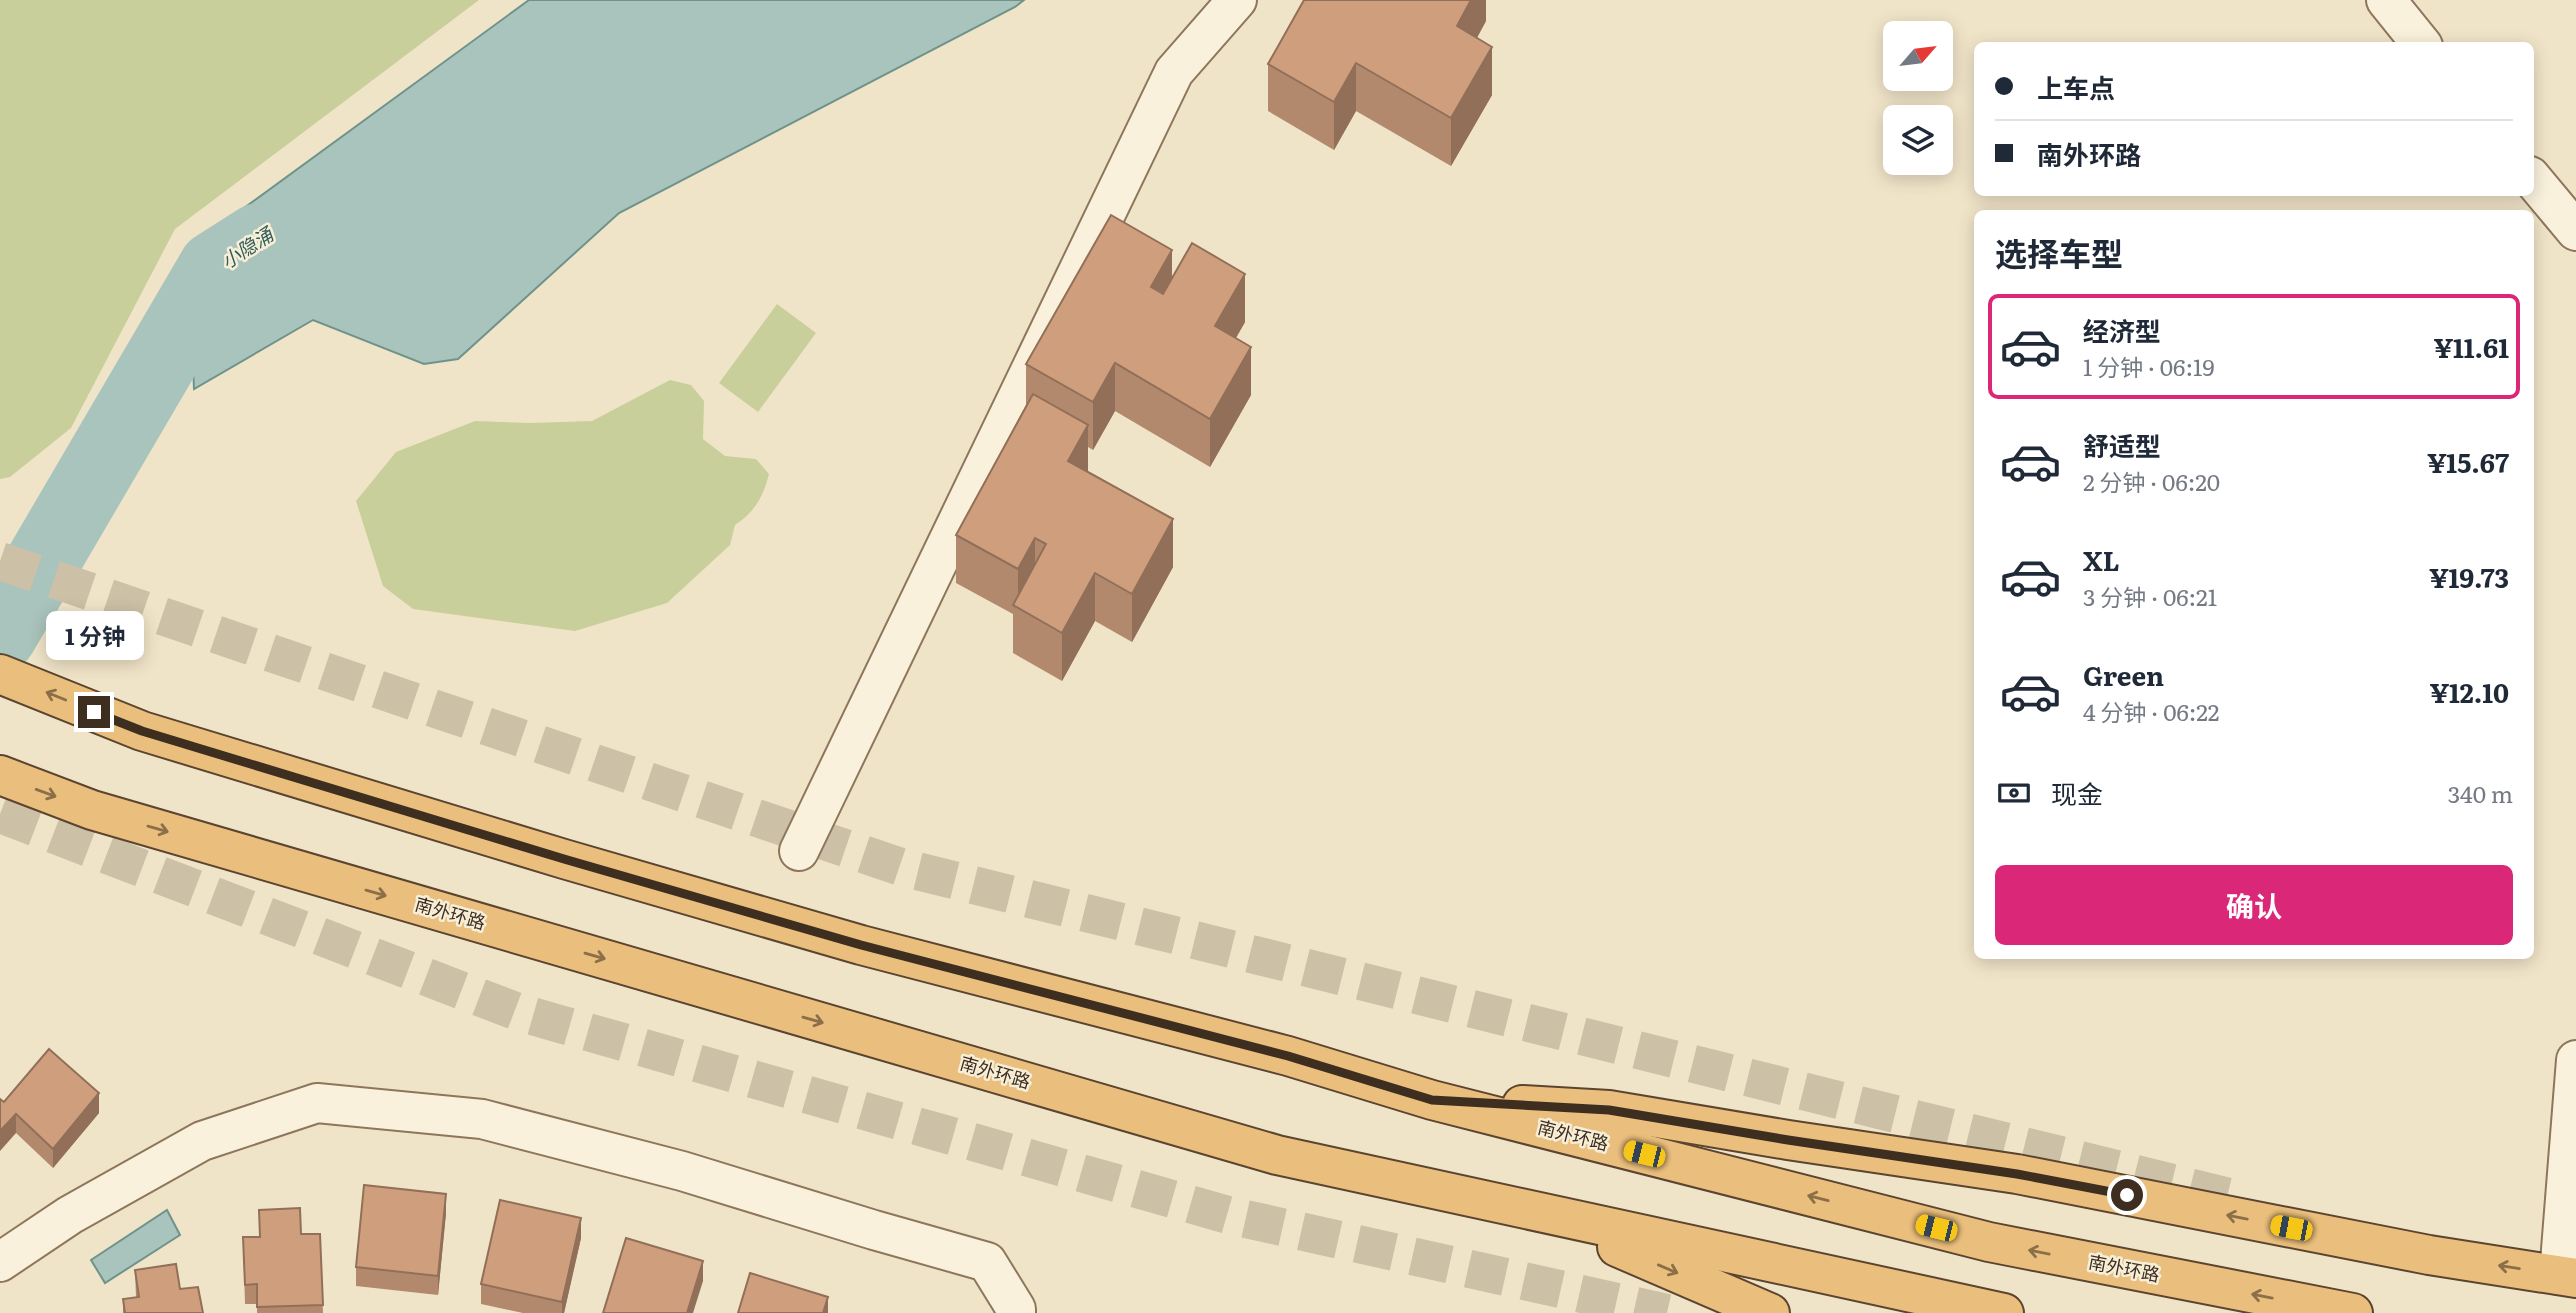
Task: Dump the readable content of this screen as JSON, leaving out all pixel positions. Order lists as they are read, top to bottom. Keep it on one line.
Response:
{"streets":{"highway":["南外环路"]},"water":["小隐涌"],"north":"top right","page":{"banner":["上车点","南外环路"],"heading":"选择车型","list":[{"name":"经济型","note":"1 分钟 · 06:19","value":"¥11.61"},{"name":"舒适型","note":"2 分钟 · 06:20","value":"¥15.67"},{"name":"XL","note":"3 分钟 · 06:21","value":"¥19.73"},{"name":"Green","note":"4 分钟 · 06:22","value":"¥12.10"}],"bubble":"1 分钟","pay":["现金","340 m"],"buttons":"确认"}}
